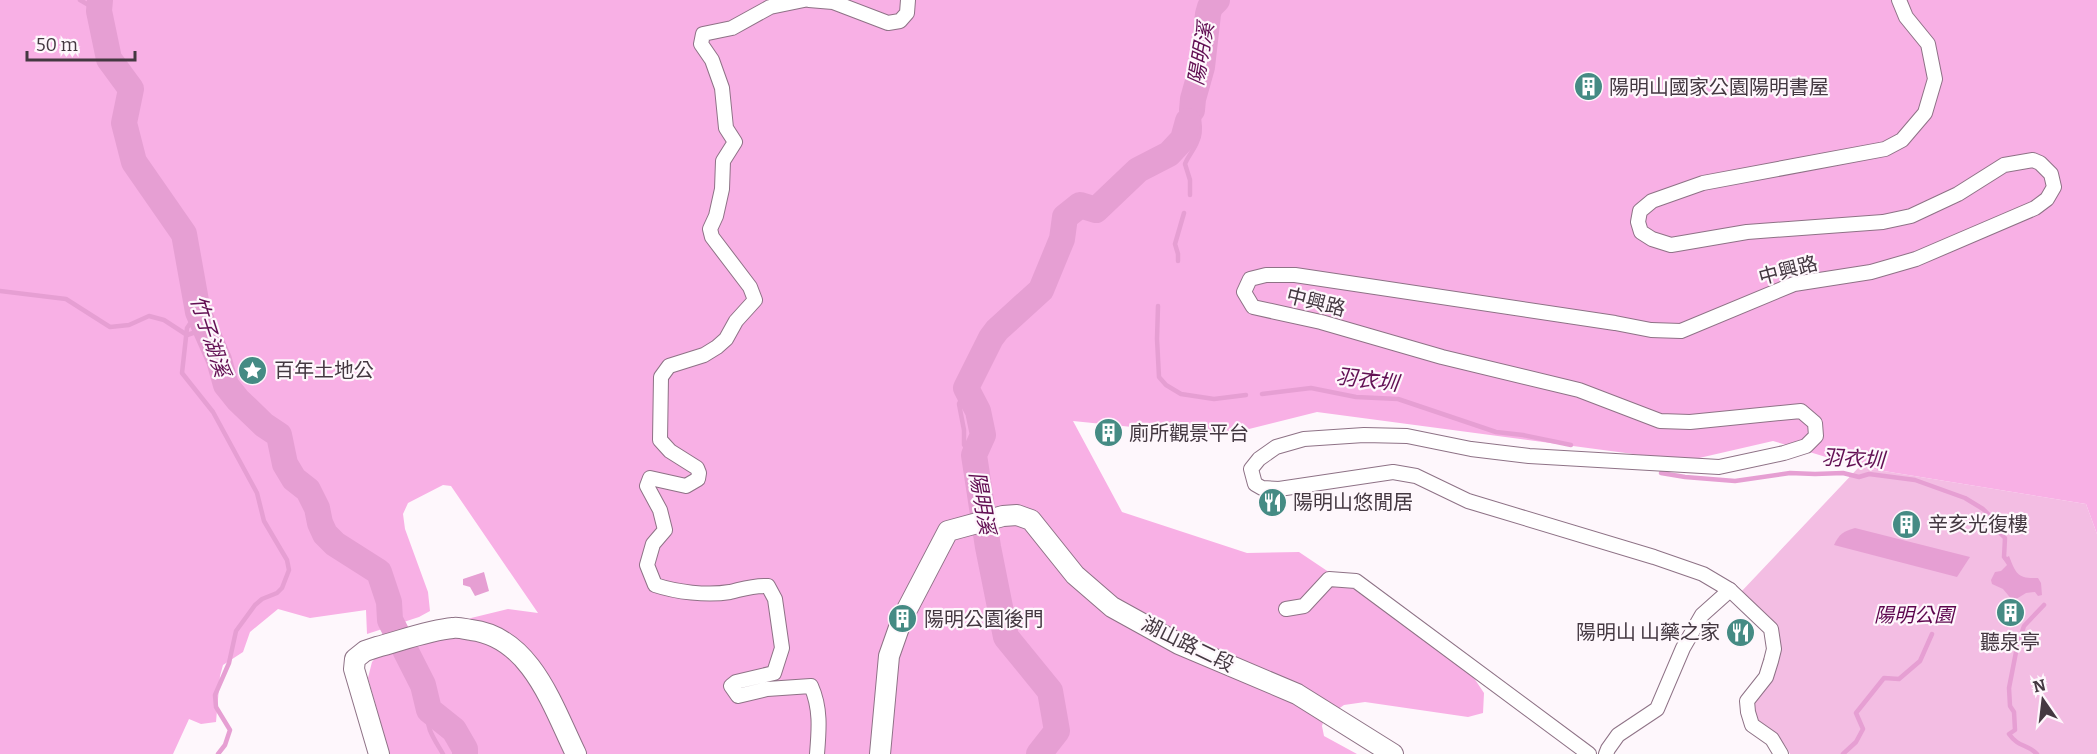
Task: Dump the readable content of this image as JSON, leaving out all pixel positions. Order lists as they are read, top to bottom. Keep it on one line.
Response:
{"streets":{"street":["中興路","湖山路二段"]},"water":["陽明溪","竹子湖溪","羽衣圳"],"parks":["陽明公園"],"places":{"building":["陽明山國家公園陽明書屋","廁所觀景平台","辛亥光復樓","聽泉亭","陽明公園後門"],"place":["百年土地公"],"restaurant":["陽明山悠閒居","陽明山 山藥之家"]},"scale_bar":"50 m","north":"top"}
